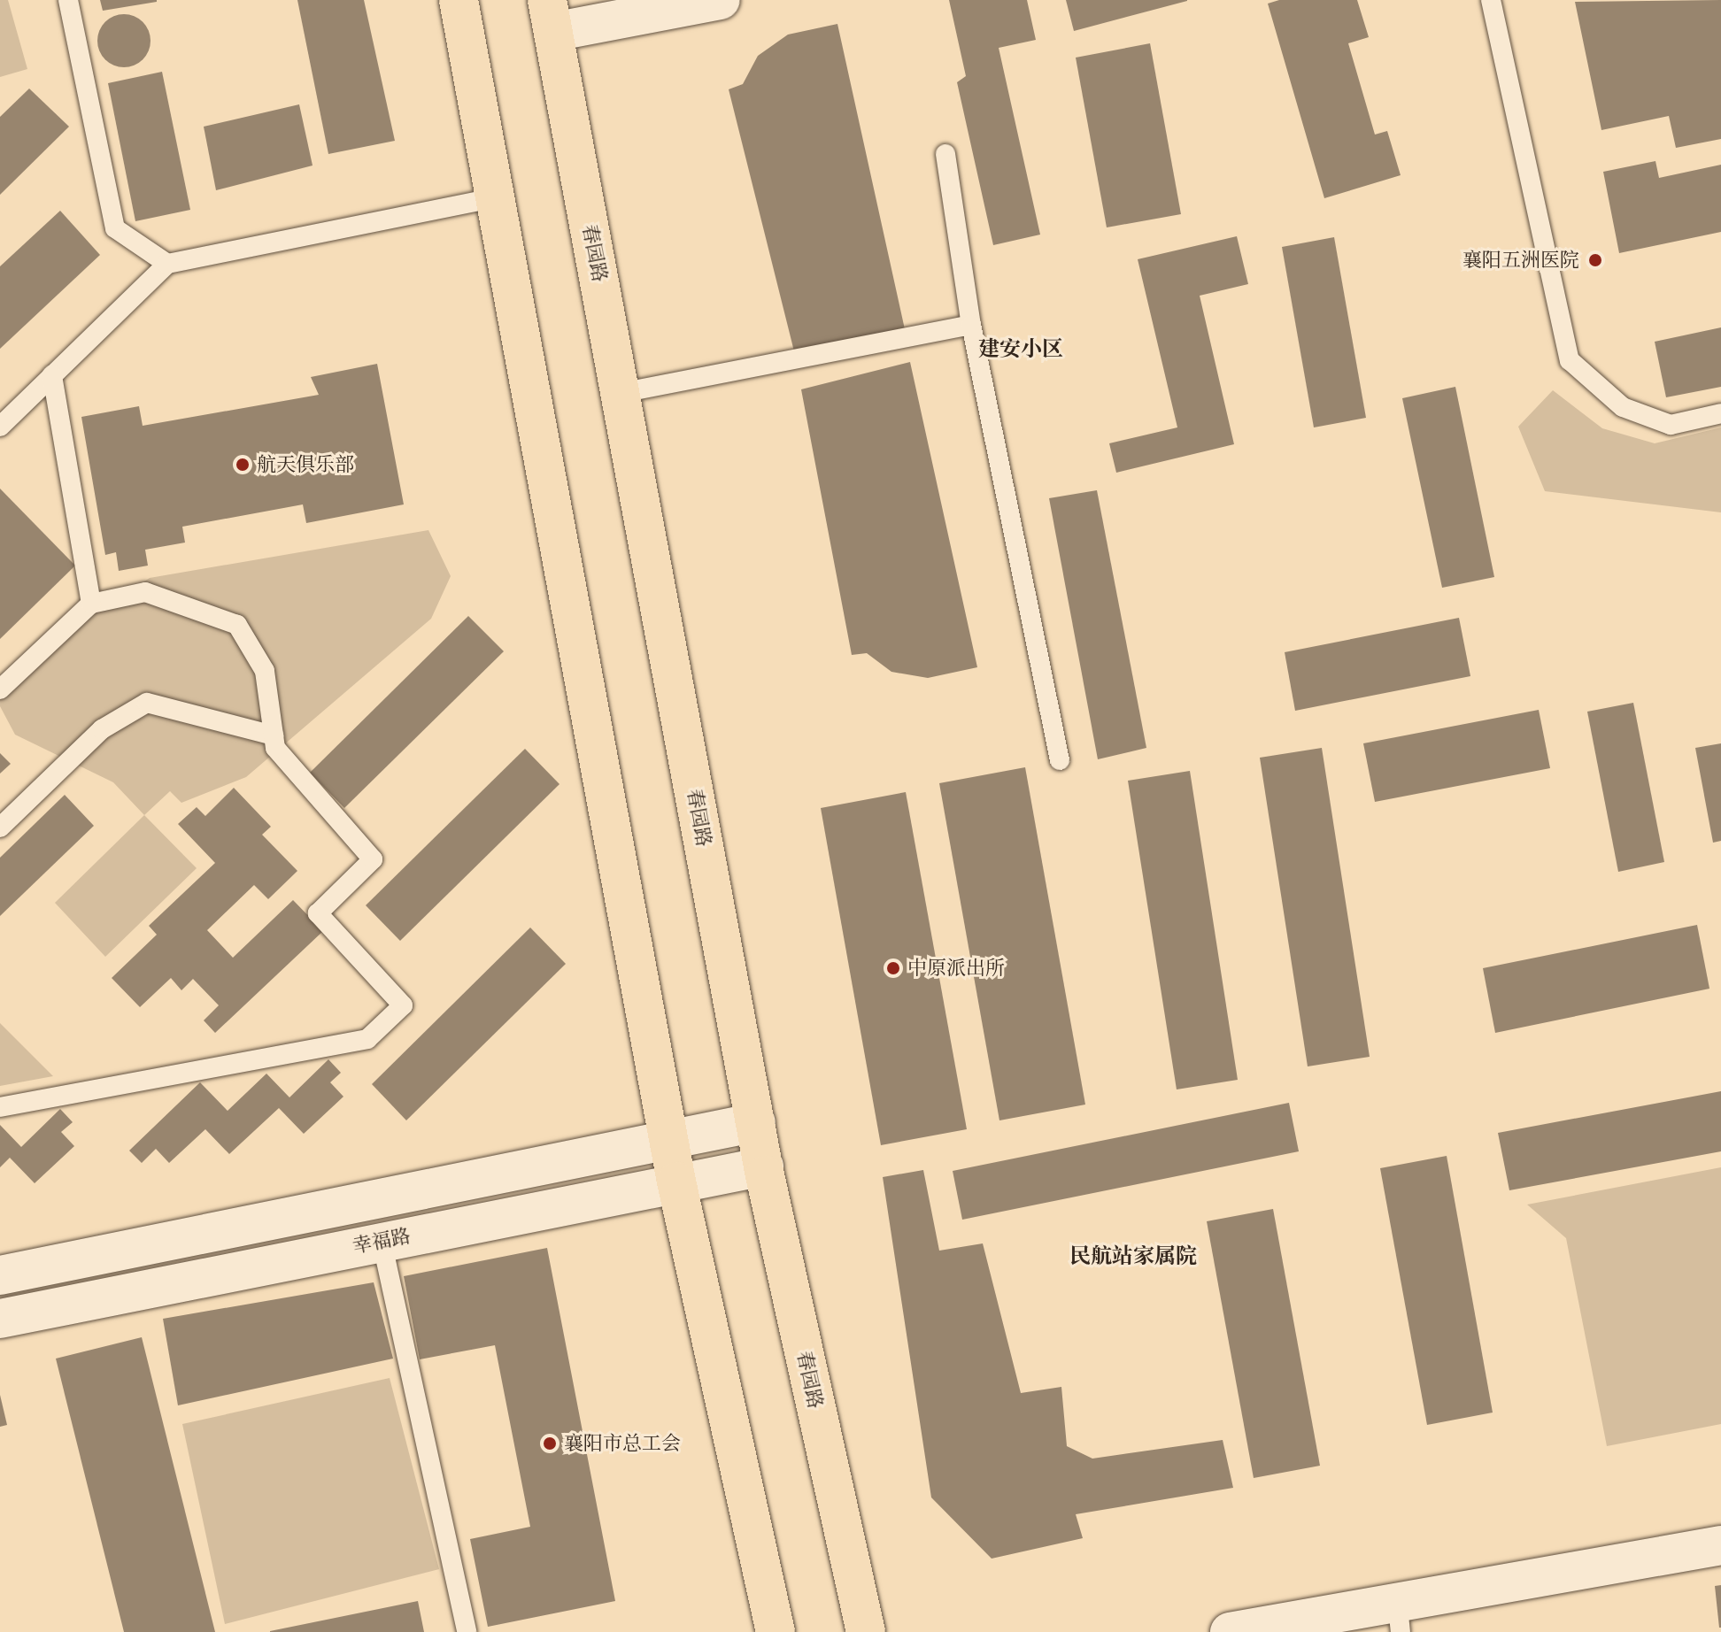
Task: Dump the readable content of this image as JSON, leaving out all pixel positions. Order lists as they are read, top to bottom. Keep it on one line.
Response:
{"streets":{"main road":["春园路"],"street":["幸福路"]},"crossings":[["春园路","幸福路"]],"districts":["建安小区","民航站家属院"],"places":["襄阳五洲医院","航天俱乐部","中原派出所","襄阳市总工会"]}
